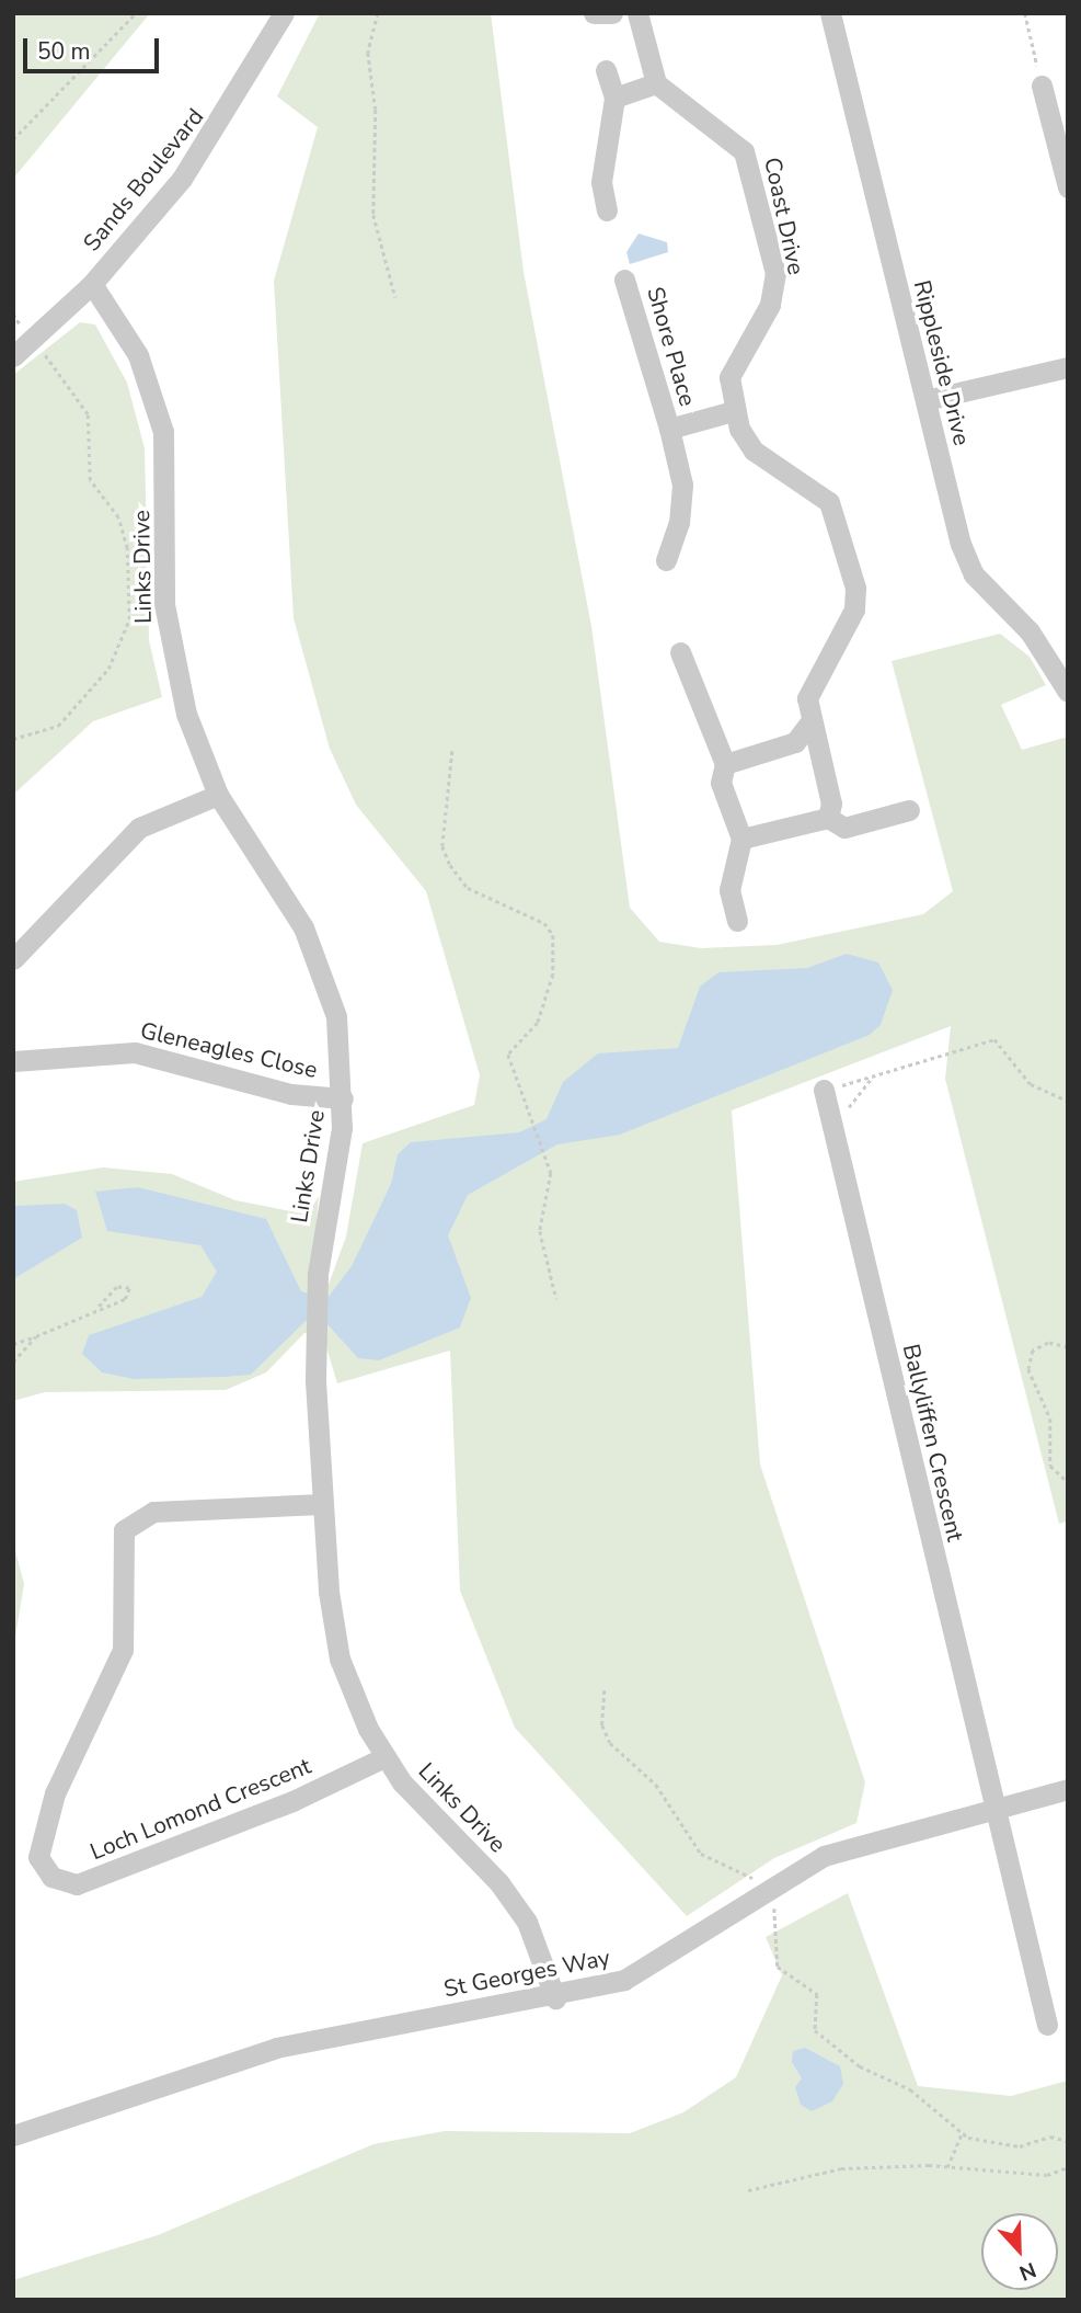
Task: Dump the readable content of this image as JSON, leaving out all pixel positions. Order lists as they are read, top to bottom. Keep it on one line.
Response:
{"streets":{"street":["Sands Boulevard","Coast Drive","Shore Place","Rippleside Drive","Links Drive","Gleneagles Close","Ballyliffen Crescent","Loch Lomond Crescent","St Georges Way"]},"crossings":[["Sands Boulevard","Links Drive"],["Coast Drive","Shore Place"],["Links Drive","Gleneagles Close"],["Links Drive","Loch Lomond Crescent"],["Links Drive","St Georges Way"],["Ballyliffen Crescent","St Georges Way"]],"scale_bar":"50 m","north":"bottom"}
